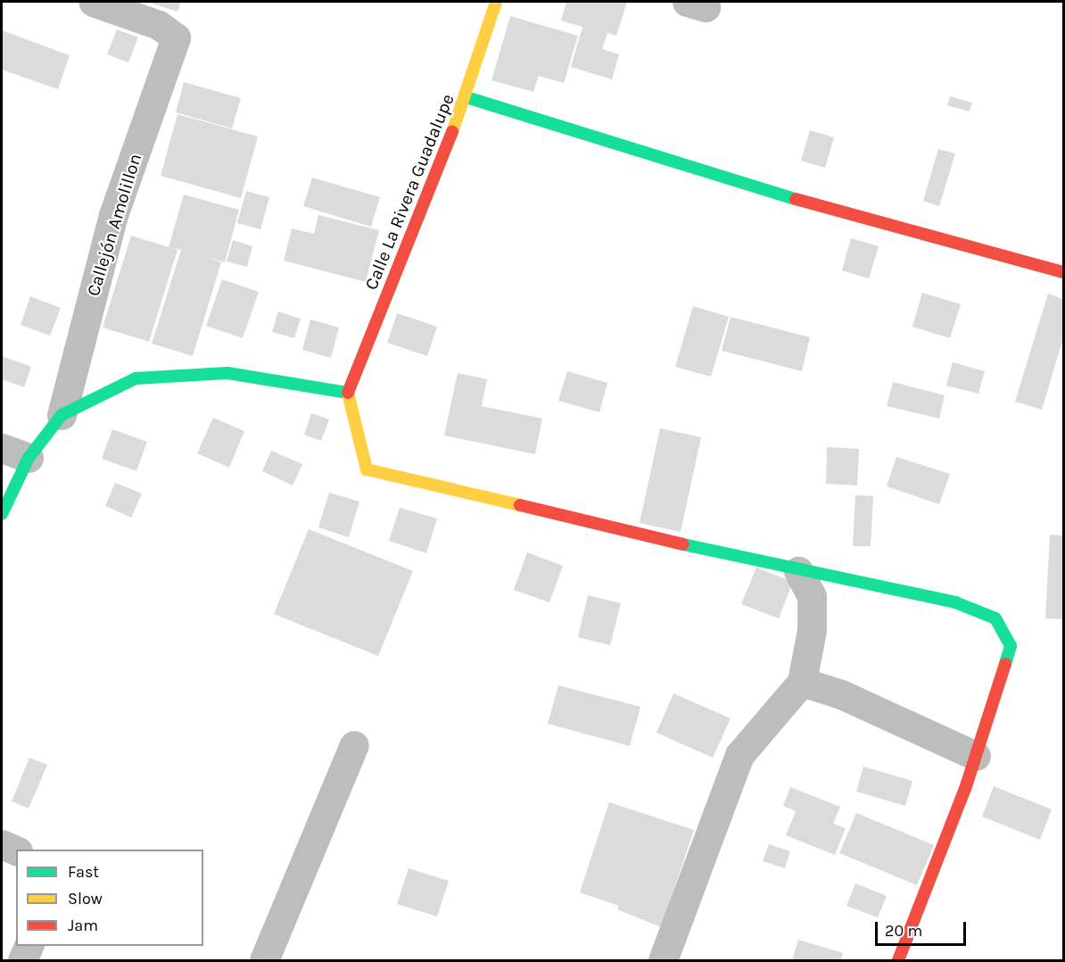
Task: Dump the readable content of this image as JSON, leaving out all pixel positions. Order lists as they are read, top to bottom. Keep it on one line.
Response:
{"streets":{"street":["Calle La Rivera Guadalupe","Callejón Amolillon"]},"legend":["Fast","Slow","Jam"],"scale_bar":"20 m"}
